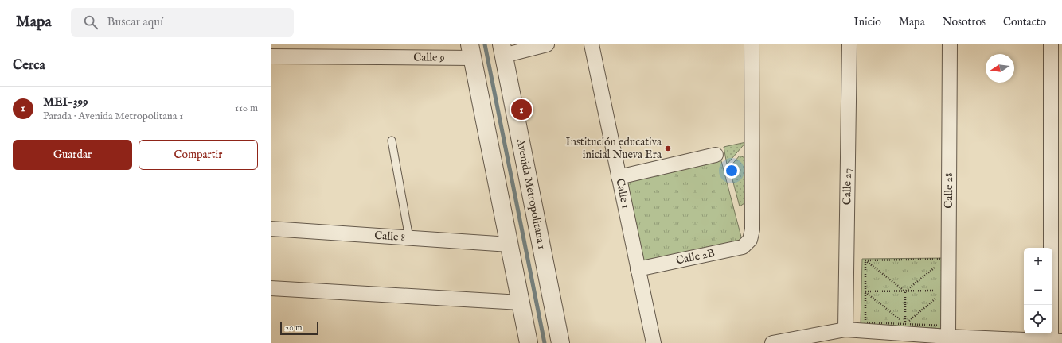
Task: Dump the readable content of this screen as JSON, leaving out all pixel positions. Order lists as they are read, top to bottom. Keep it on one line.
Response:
{"streets":{"street":["Calle 9","Calle 27","Calle 28","Avenida Metropolitana 1","Calle 1","Calle 8","Calle 2B"]},"crossings":[["Calle 1","Calle 2B"]],"places":["Institución educativa inicial Nueva Era"],"scale_bar":"20 m","north":"left","page":{"header":"Mapa","search":"Buscar aquí","nav":["Inicio","Mapa","Nosotros","Contacto"],"heading":"Cerca","list":[{"mark":"1","name":"MEI-399","note":"Parada · Avenida Metropolitana 1","value":"110 m"}],"pins":"1","buttons":["Guardar","Compartir"],"map_buttons":["+","−"],"scale":"20 m"}}
